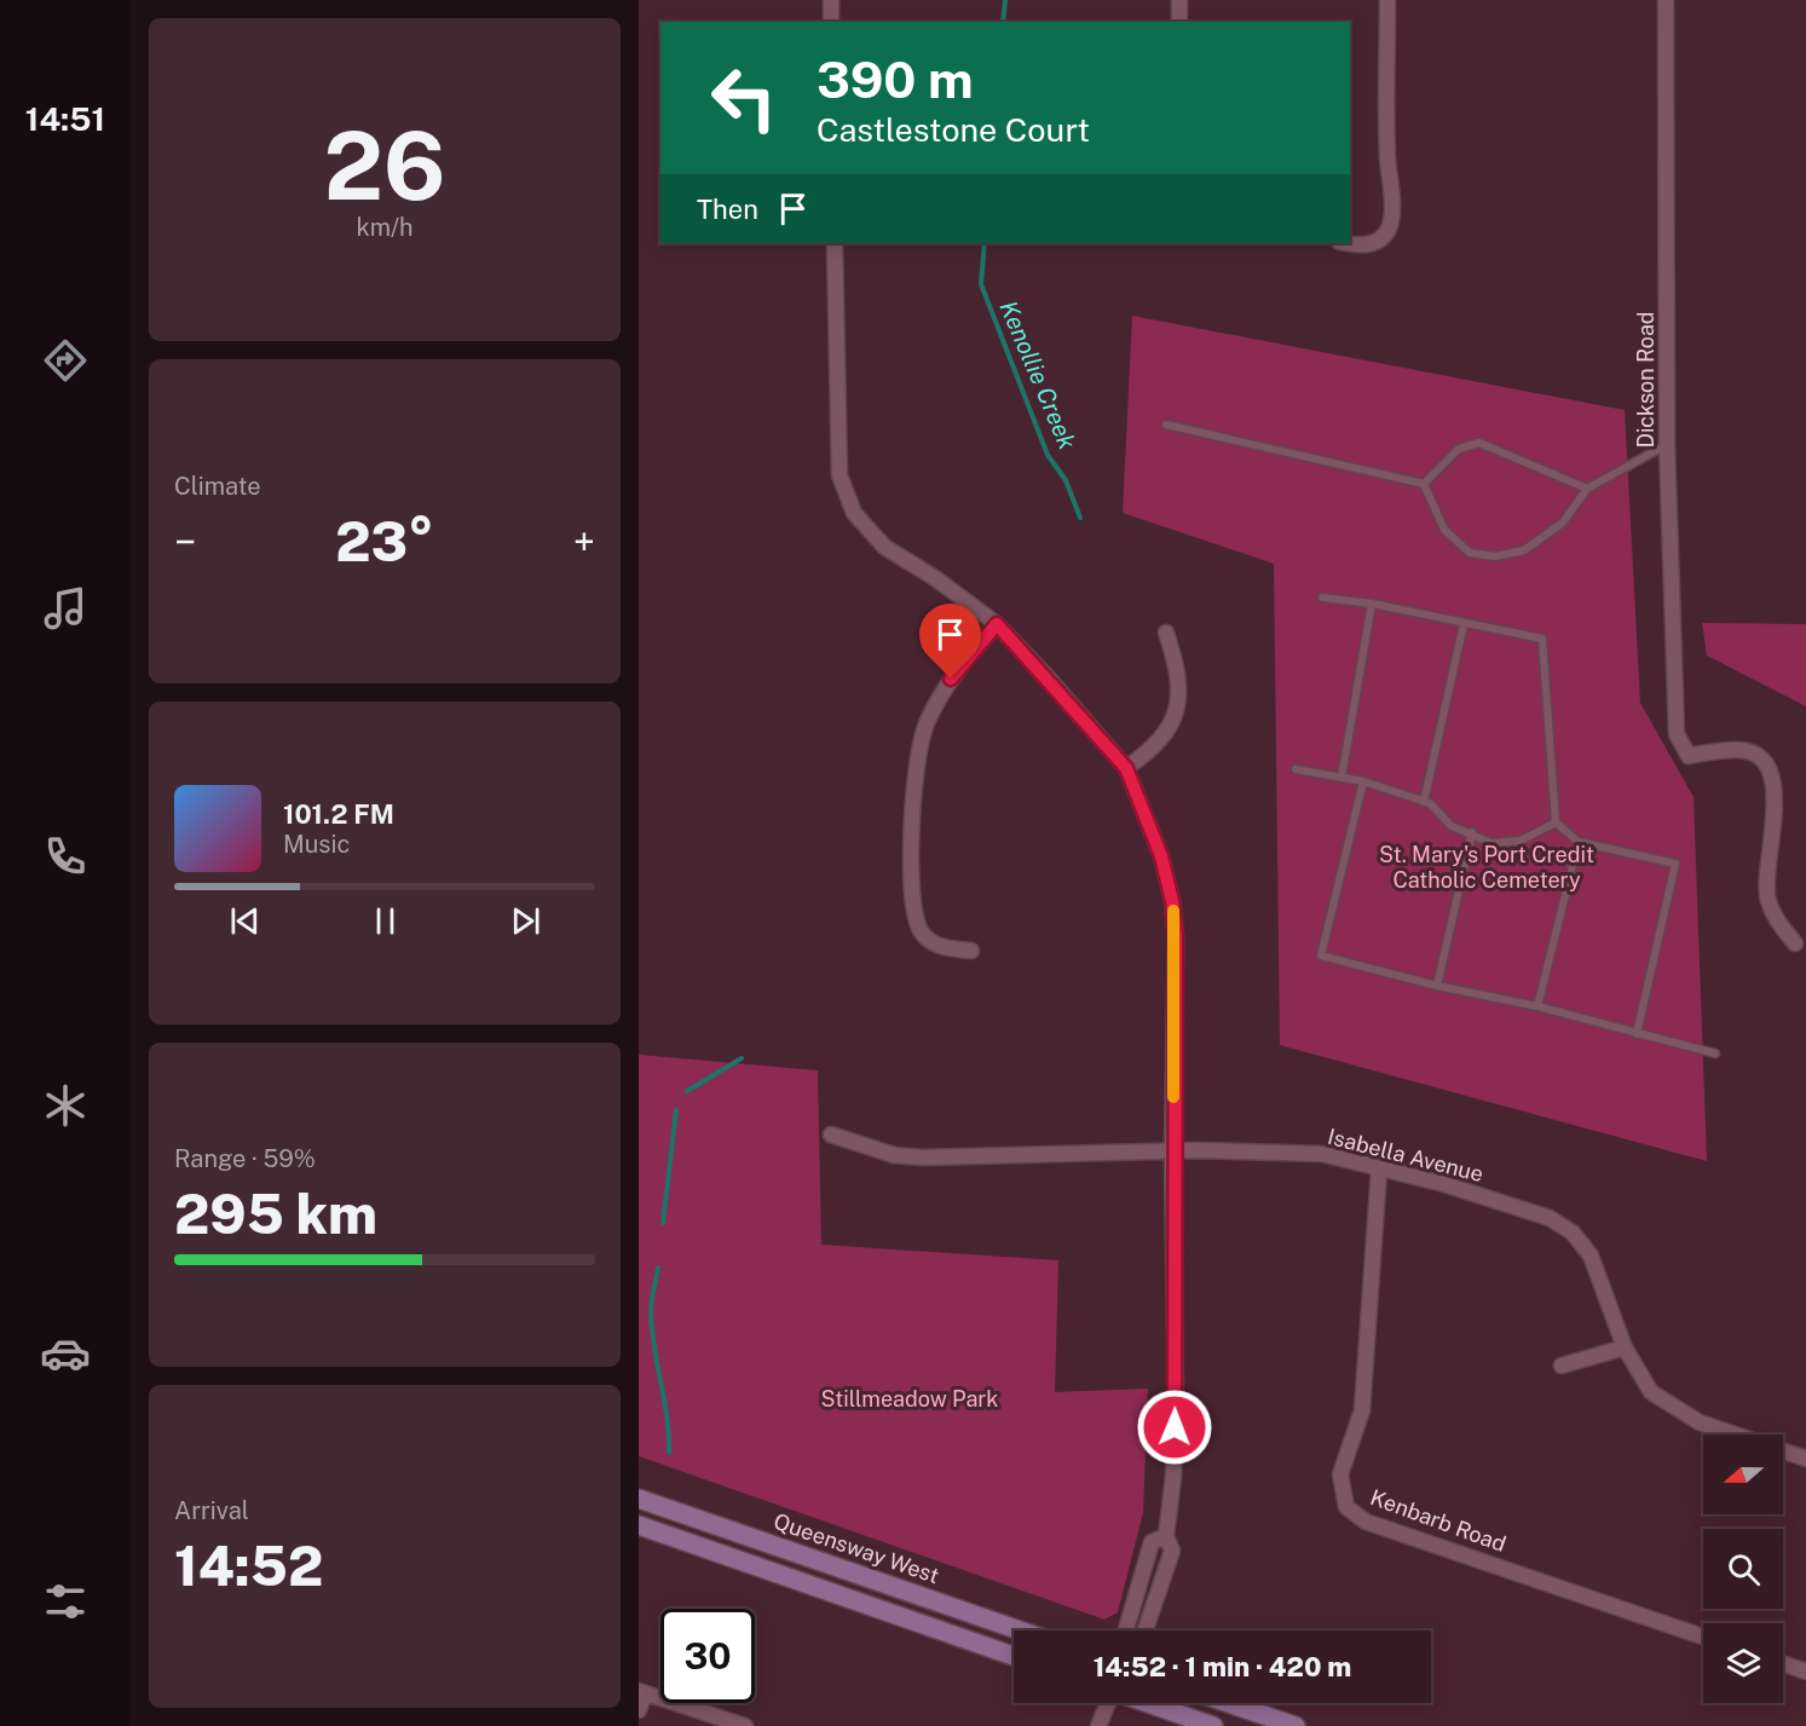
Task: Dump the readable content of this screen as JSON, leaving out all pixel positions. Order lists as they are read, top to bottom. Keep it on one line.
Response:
{"streets":{"main road":["Queensway West"],"street":["Dickson Road","Isabella Avenue","Kenbarb Road"]},"crossings":[["Isabella Avenue","Kenbarb Road"]],"water":["Kenollie Creek"],"parks":["St. Mary's Port Credit Catholic Cemetery","Stillmeadow Park"],"north":"left","page":{"tabs":"14:51","tile":[["26","km/h"],"Climate",["Range · 59%","295 km"],["Arrival","14:52"]],"turn":["390 m","Castlestone Court"],"then":"Then","heat":["−","23°","+"],"song":["101.2 FM","Music"],"limit":"30","trip":"14:52 · 1 min · 420 m"}}
